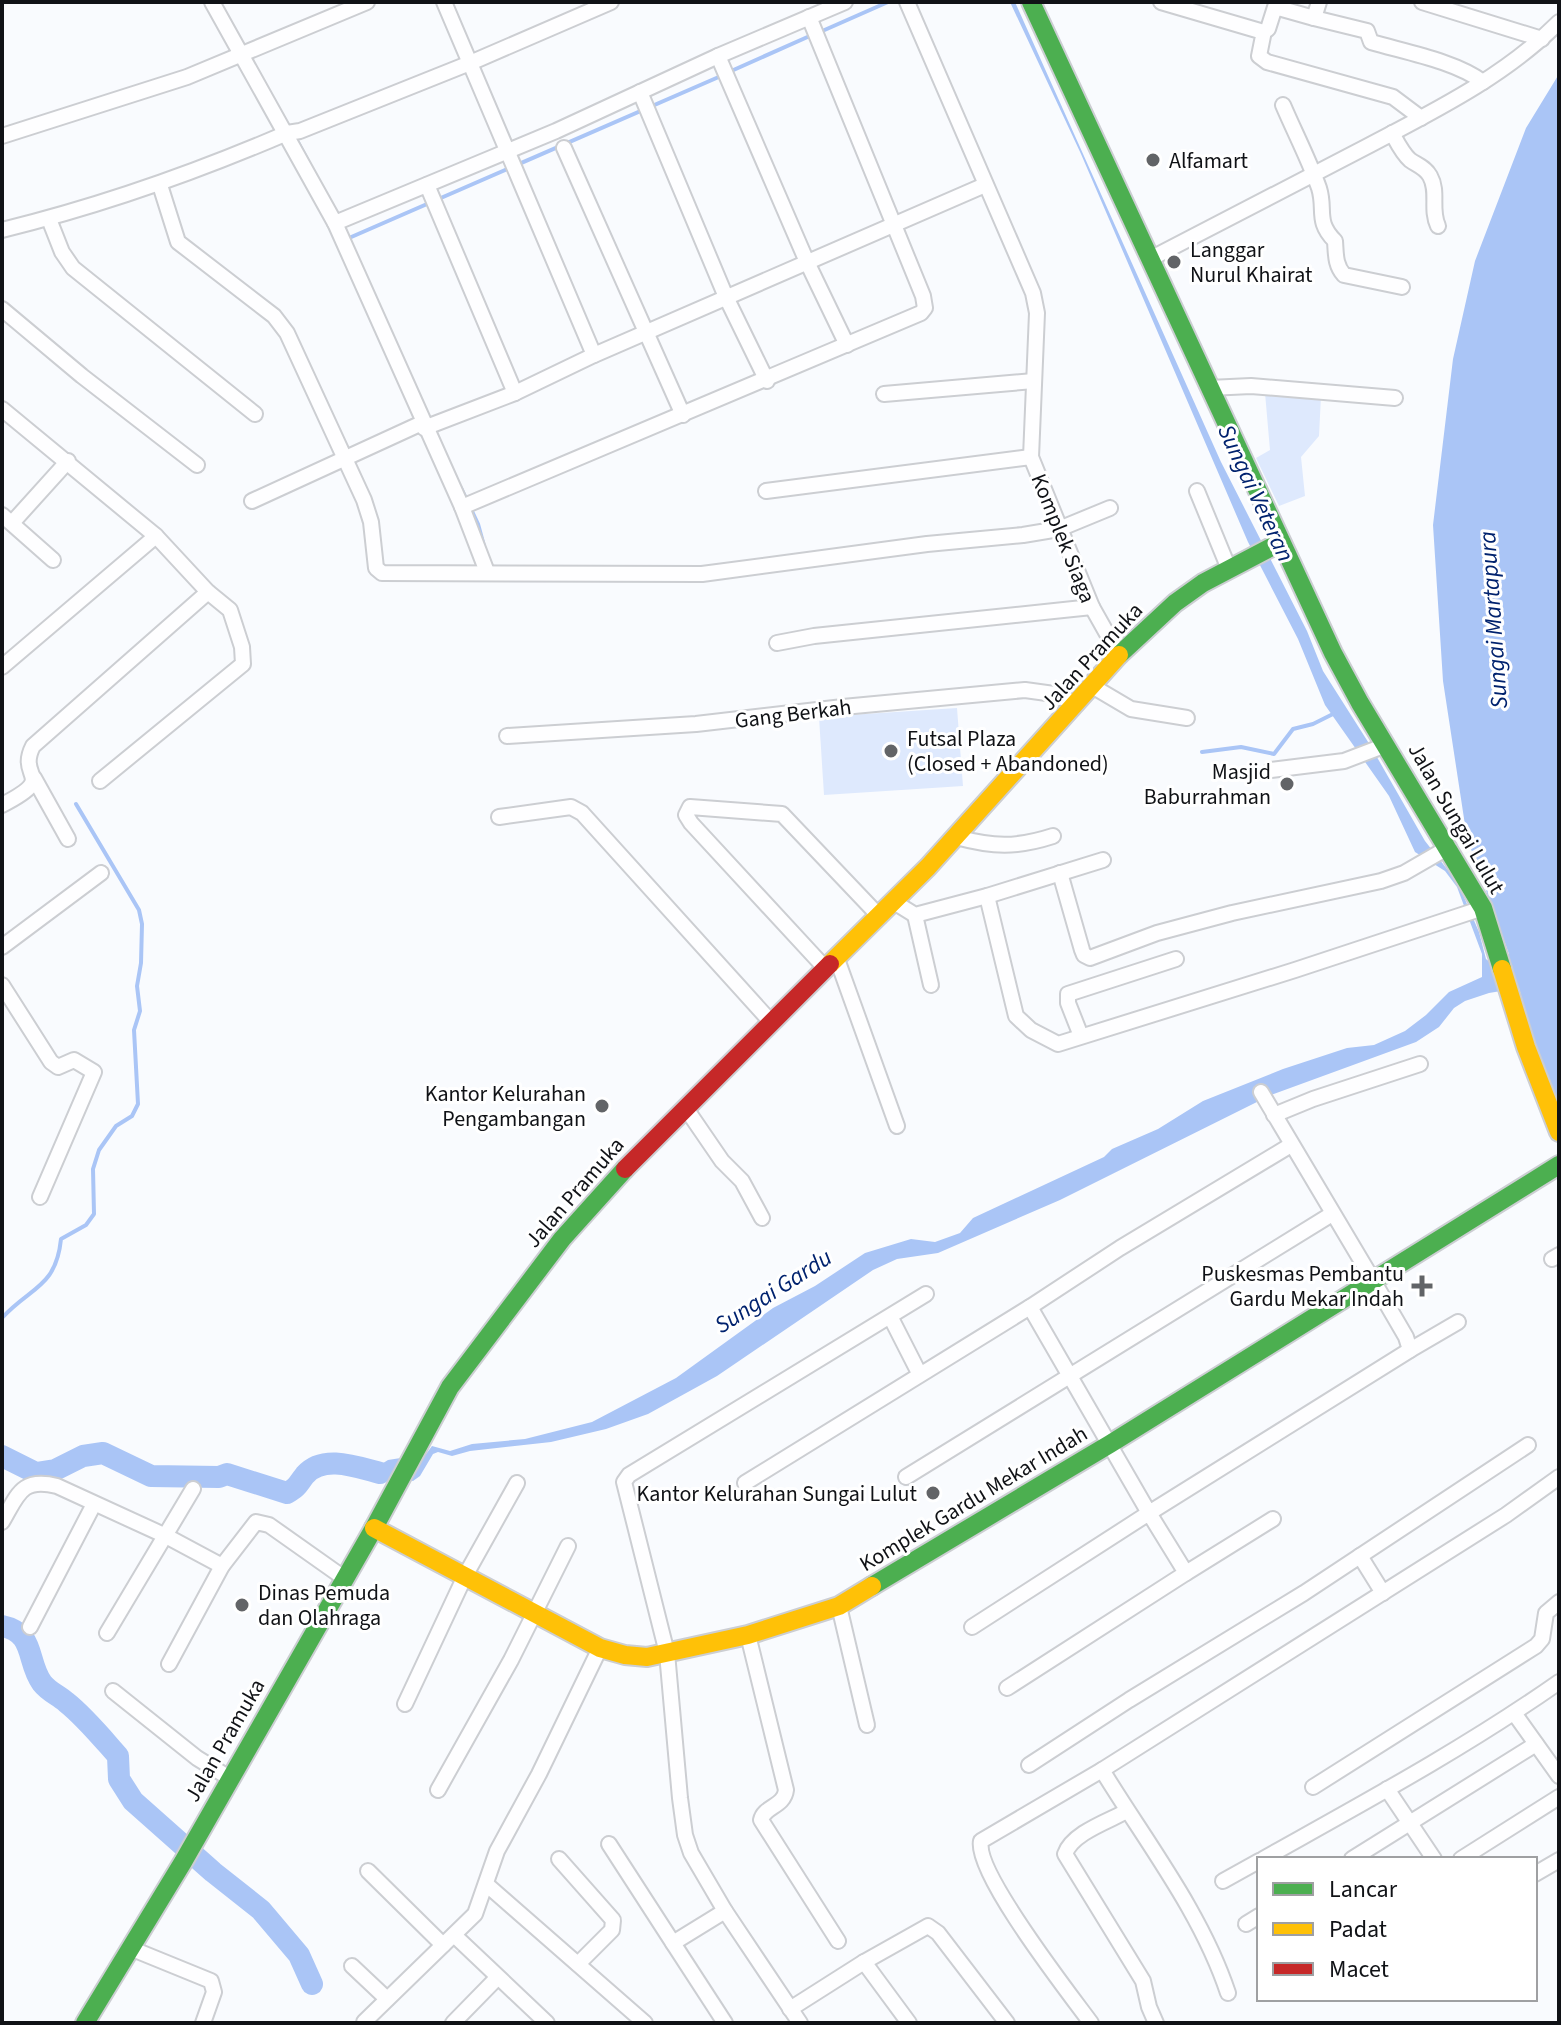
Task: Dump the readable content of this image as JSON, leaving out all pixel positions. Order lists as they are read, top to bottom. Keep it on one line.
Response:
{"streets":{"main road":["Jalan Pramuka","Jalan Sungai Lulut","Komplek Gardu Mekar Indah"],"street":["Komplek Siaga","Gang Berkah"]},"crossings":[["Komplek Siaga","Jalan Pramuka"],["Jalan Pramuka","Gang Berkah"],["Jalan Pramuka","Jalan Sungai Lulut"],["Jalan Pramuka","Komplek Gardu Mekar Indah"]],"water":["Sungai Veteran","Sungai Martapura","Sungai Gardu"],"places":{"other":["Alfamart","Langgar Nurul Khairat","Futsal Plaza (Closed + Abandoned)","Masjid Baburrahman","Kantor Kelurahan Pengambangan","Kantor Kelurahan Sungai Lulut","Dinas Pemuda dan Olahraga"],"health":["Puskesmas Pembantu Gardu Mekar Indah"]},"legend":["Lancar","Padat","Macet"]}
